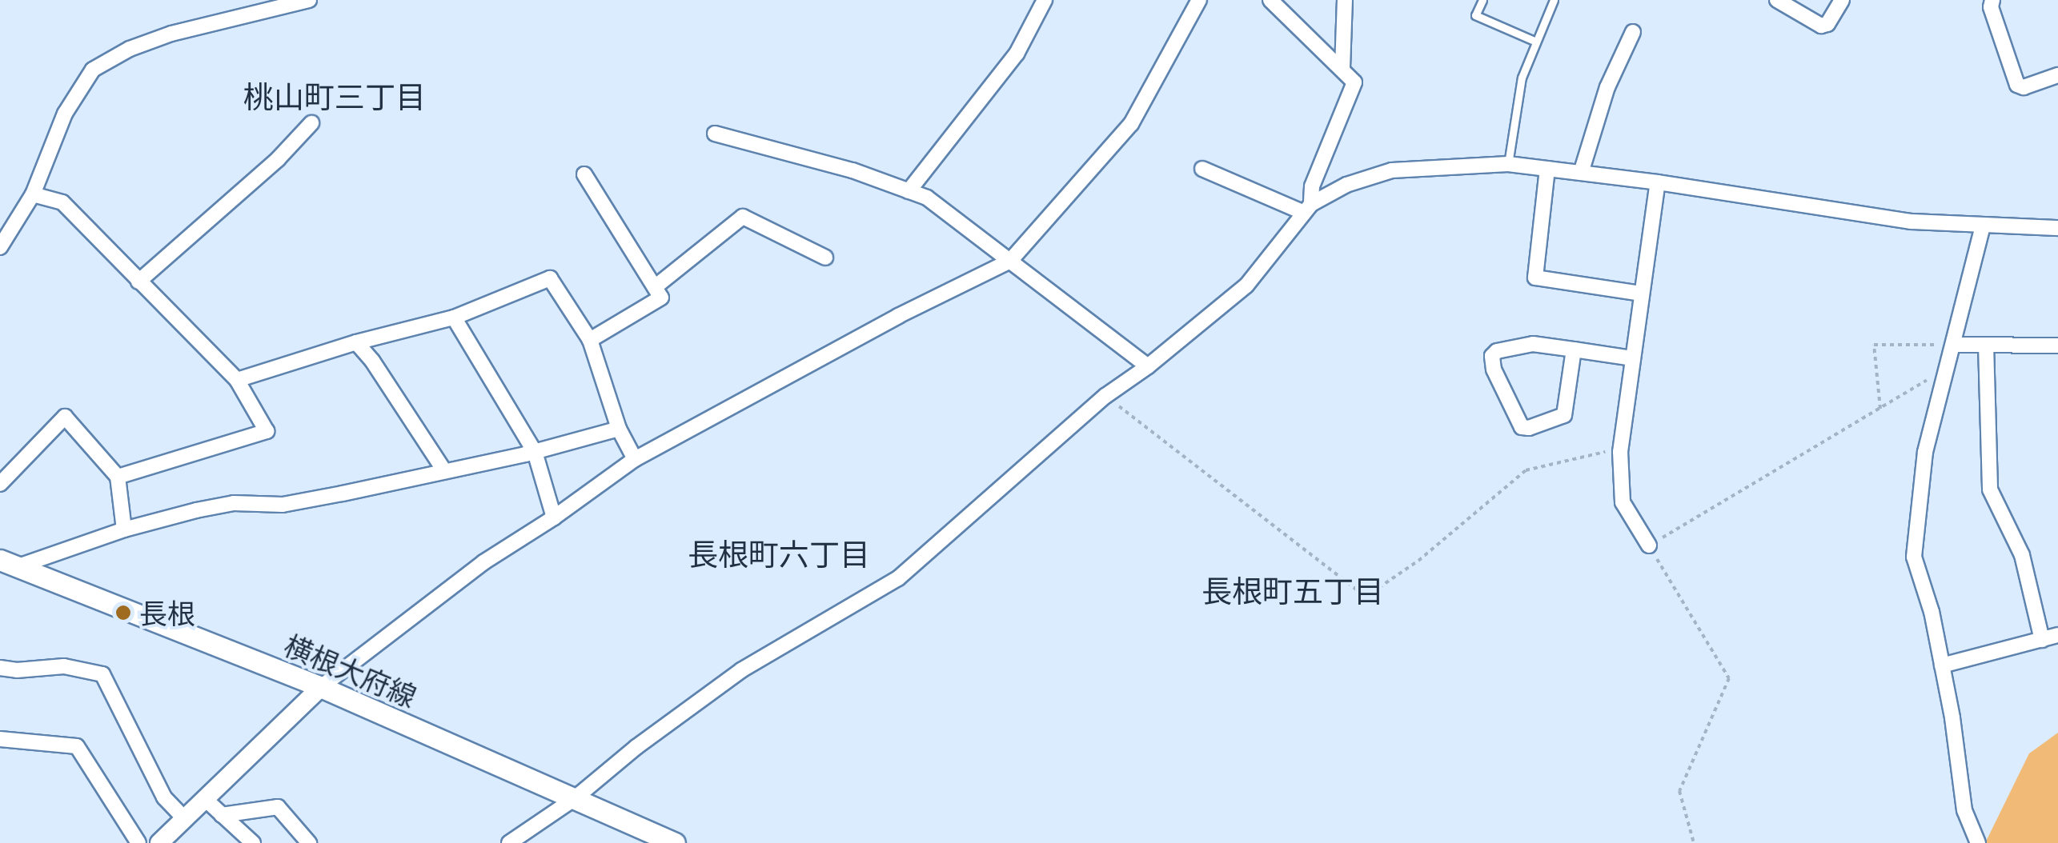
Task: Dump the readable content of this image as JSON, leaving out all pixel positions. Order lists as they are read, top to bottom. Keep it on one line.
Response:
{"streets":{"main road":["横根大府線"]},"districts":["桃山町三丁目","長根町六丁目","長根町五丁目"],"places":["長根"]}
